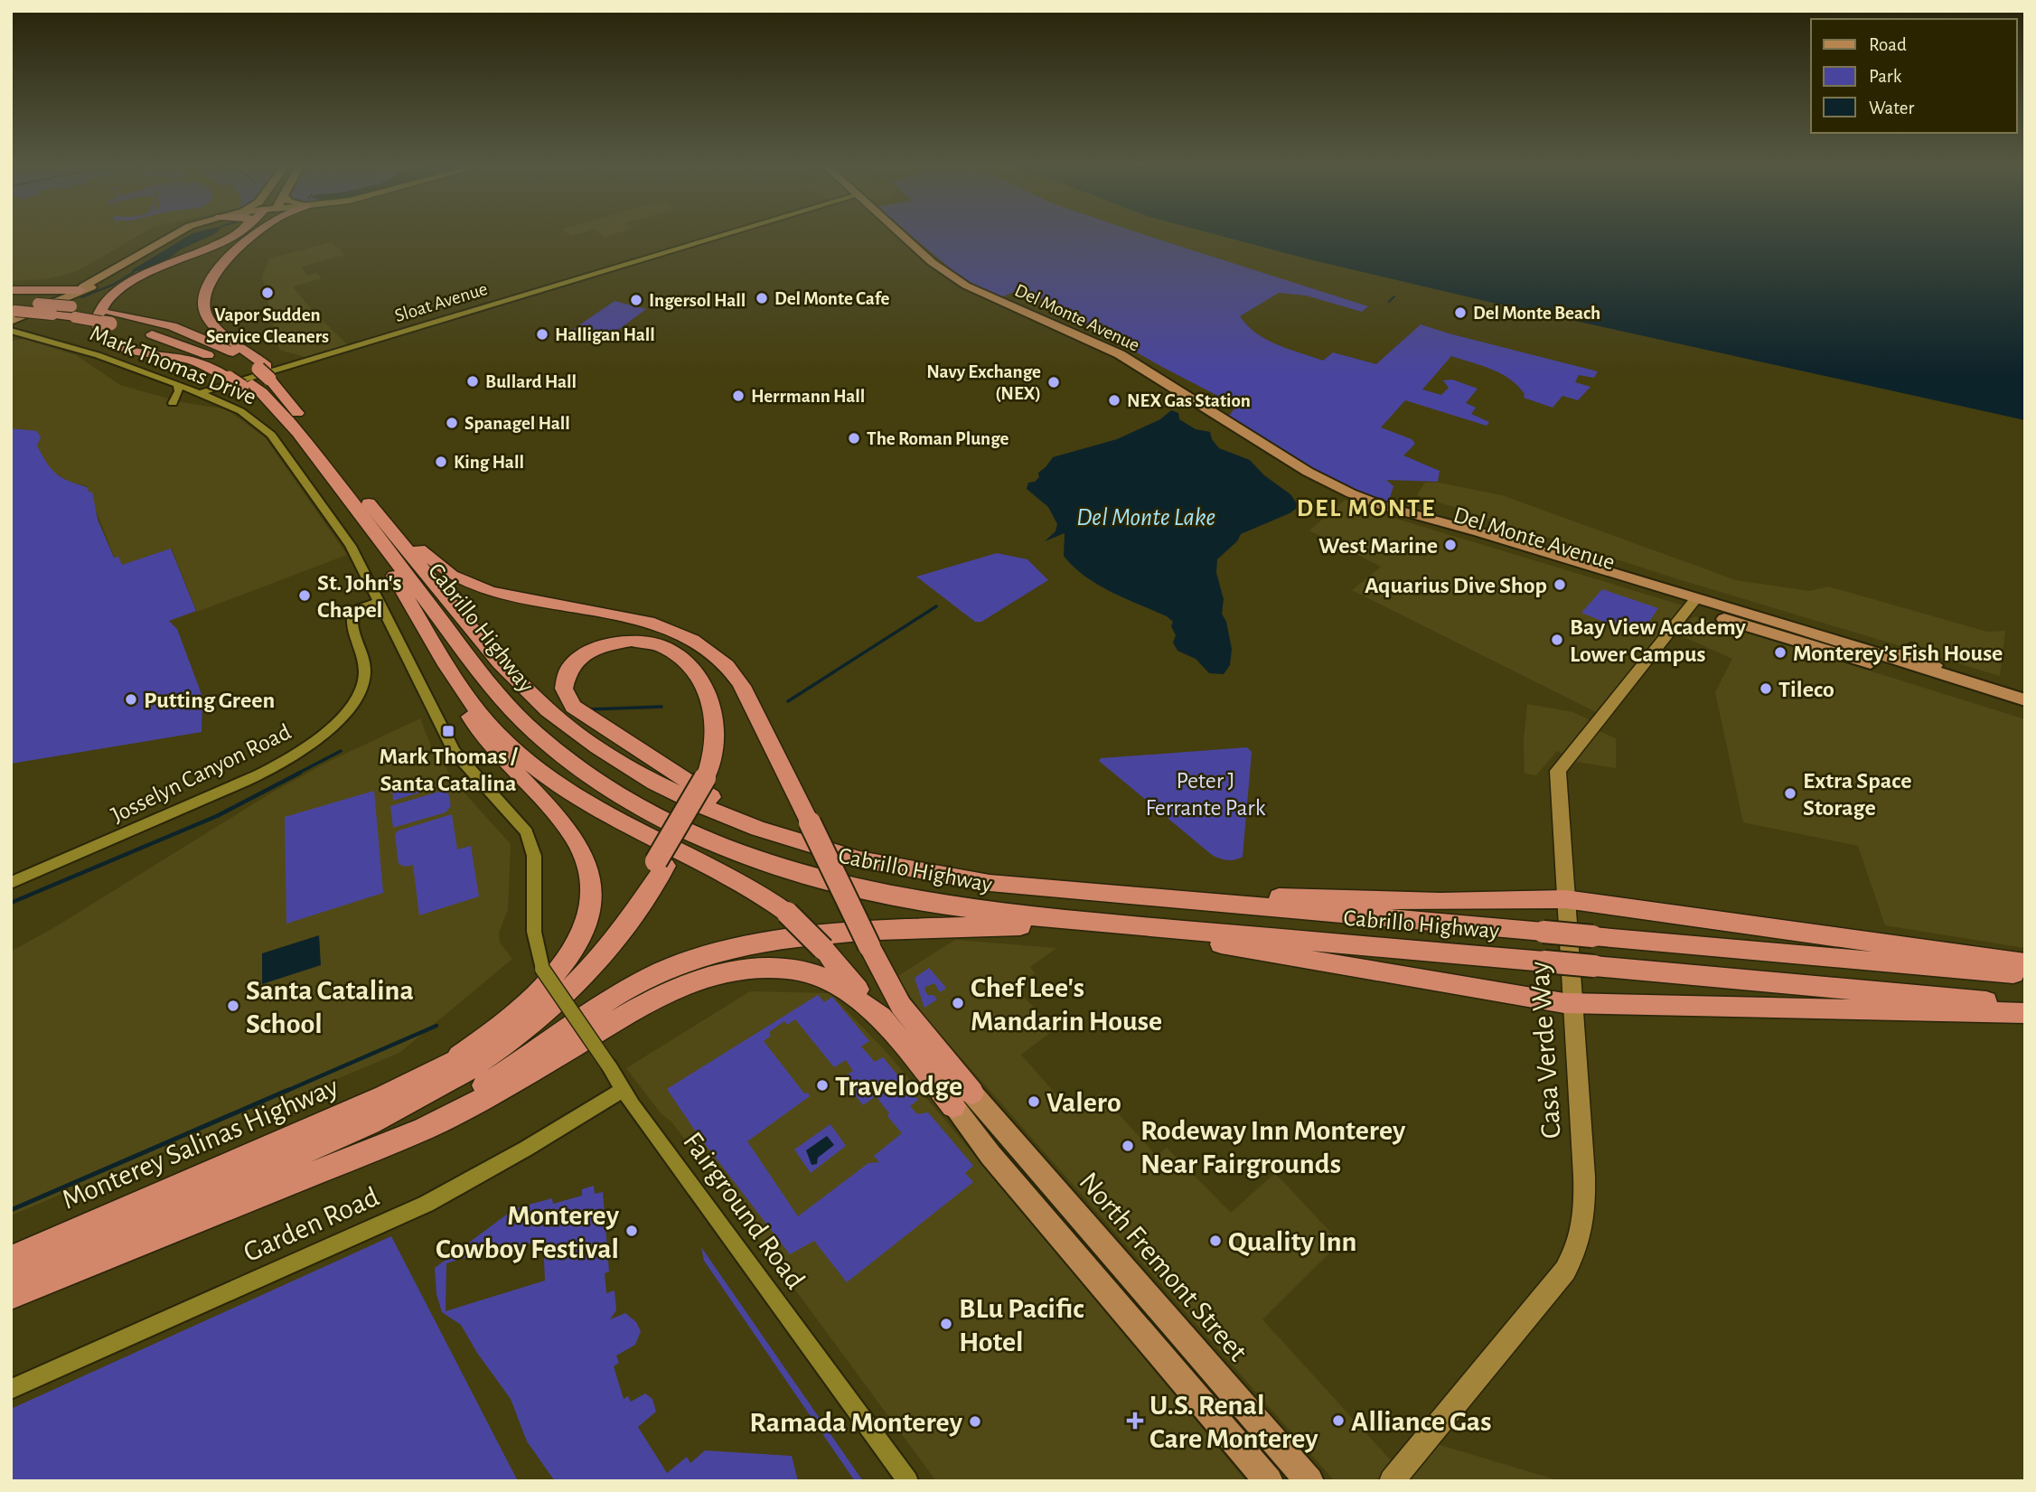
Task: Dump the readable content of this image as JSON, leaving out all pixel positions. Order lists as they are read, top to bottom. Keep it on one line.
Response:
{"streets":{"highway":["Cabrillo Highway","Monterey Salinas Highway"],"main road":["Del Monte Avenue","Casa Verde Way","North Fremont Street"],"street":["Sloat Avenue","Mark Thomas Drive","Josselyn Canyon Road","Fairground Road","Garden Road"]},"crossings":[["Sloat Avenue","Mark Thomas Drive"],["Sloat Avenue","Cabrillo Highway"],["Del Monte Avenue","Casa Verde Way"],["Mark Thomas Drive","Josselyn Canyon Road"],["Mark Thomas Drive","Fairground Road"],["Fairground Road","Garden Road"]],"districts":["DEL MONTE"],"water":["Del Monte Lake"],"parks":["Peter J Ferrante Park"],"places":{"other":["Vapor Sudden Service Cleaners","Del Monte Cafe","Ingersol Hall","Del Monte Beach","Halligan Hall","Bullard Hall","Navy Exchange (NEX)","Herrmann Hall","NEX Gas Station","Spanagel Hall","The Roman Plunge","King Hall","West Marine","Aquarius Dive Shop","St. John's Chapel","Bay View Academy Lower Campus","Monterey’s Fish House","Tileco","Putting Green","Extra Space Storage","Chef Lee's Mandarin House","Santa Catalina School","Travelodge","Valero","Rodeway Inn Monterey Near Fairgrounds","Monterey Cowboy Festival","Quality Inn","BLu Pacific Hotel","Alliance Gas","Ramada Monterey"],"transit":["Mark Thomas / Santa Catalina"],"health":["U.S. Renal Care Monterey"]},"legend":["Road","Park","Water"]}
